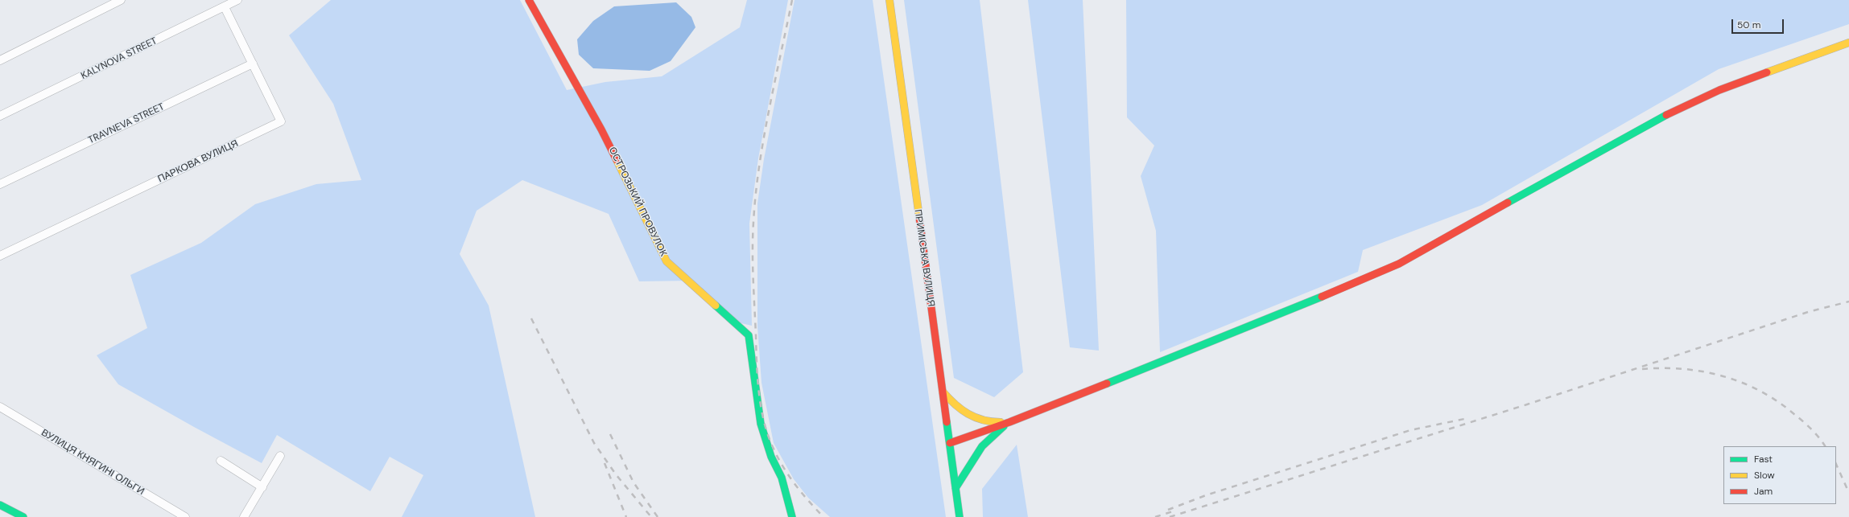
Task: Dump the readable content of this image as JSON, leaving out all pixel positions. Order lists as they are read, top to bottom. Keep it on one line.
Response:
{"streets":{"main road":["ОСТРОЗЬКИЙ ПРОВУЛОК","ПРИМІСЬКА ВУЛИЦЯ"],"street":["KALYNOVA STREET","TRAVNEVA STREET","ПАРКОВА ВУЛИЦЯ","ВУЛИЦЯ КНЯГИНІ ОЛЬГИ"]},"crossings":[["KALYNOVA STREET","ПАРКОВА ВУЛИЦЯ"],["TRAVNEVA STREET","ПАРКОВА ВУЛИЦЯ"]],"legend":["Fast","Slow","Jam"],"scale_bar":"50 m"}
